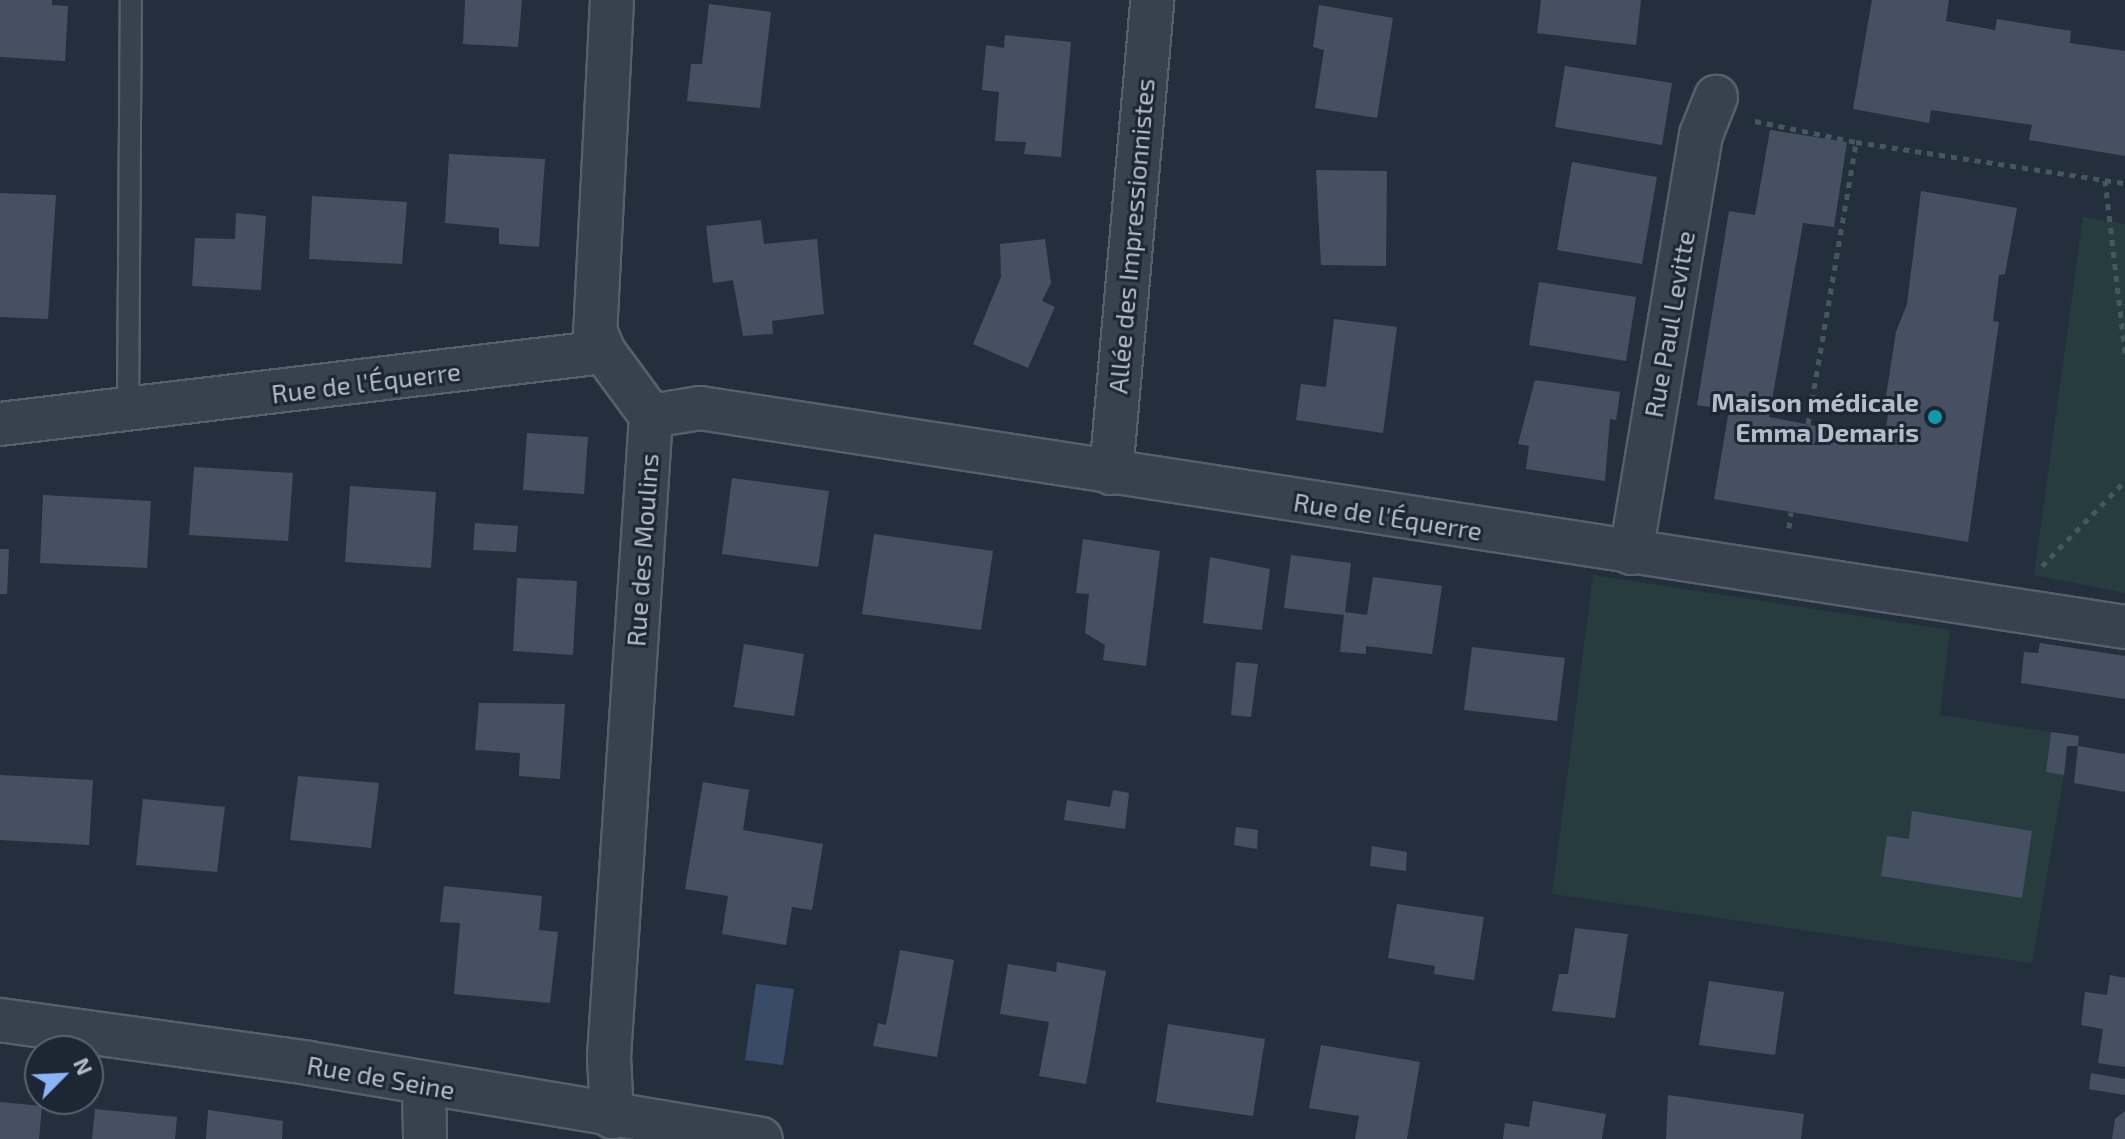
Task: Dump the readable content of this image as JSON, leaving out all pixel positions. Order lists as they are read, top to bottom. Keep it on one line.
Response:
{"streets":{"street":["Allée des Impressionnistes","Rue Paul Levitte","Rue de l'Équerre","Rue des Moulins","Rue de Seine"]},"crossings":[["Allée des Impressionnistes","Rue de l'Équerre"],["Rue Paul Levitte","Rue de l'Équerre"],["Rue de l'Équerre","Rue des Moulins"],["Rue des Moulins","Rue de Seine"]],"places":["Maison médicale Emma Demaris"],"north":"top right"}
